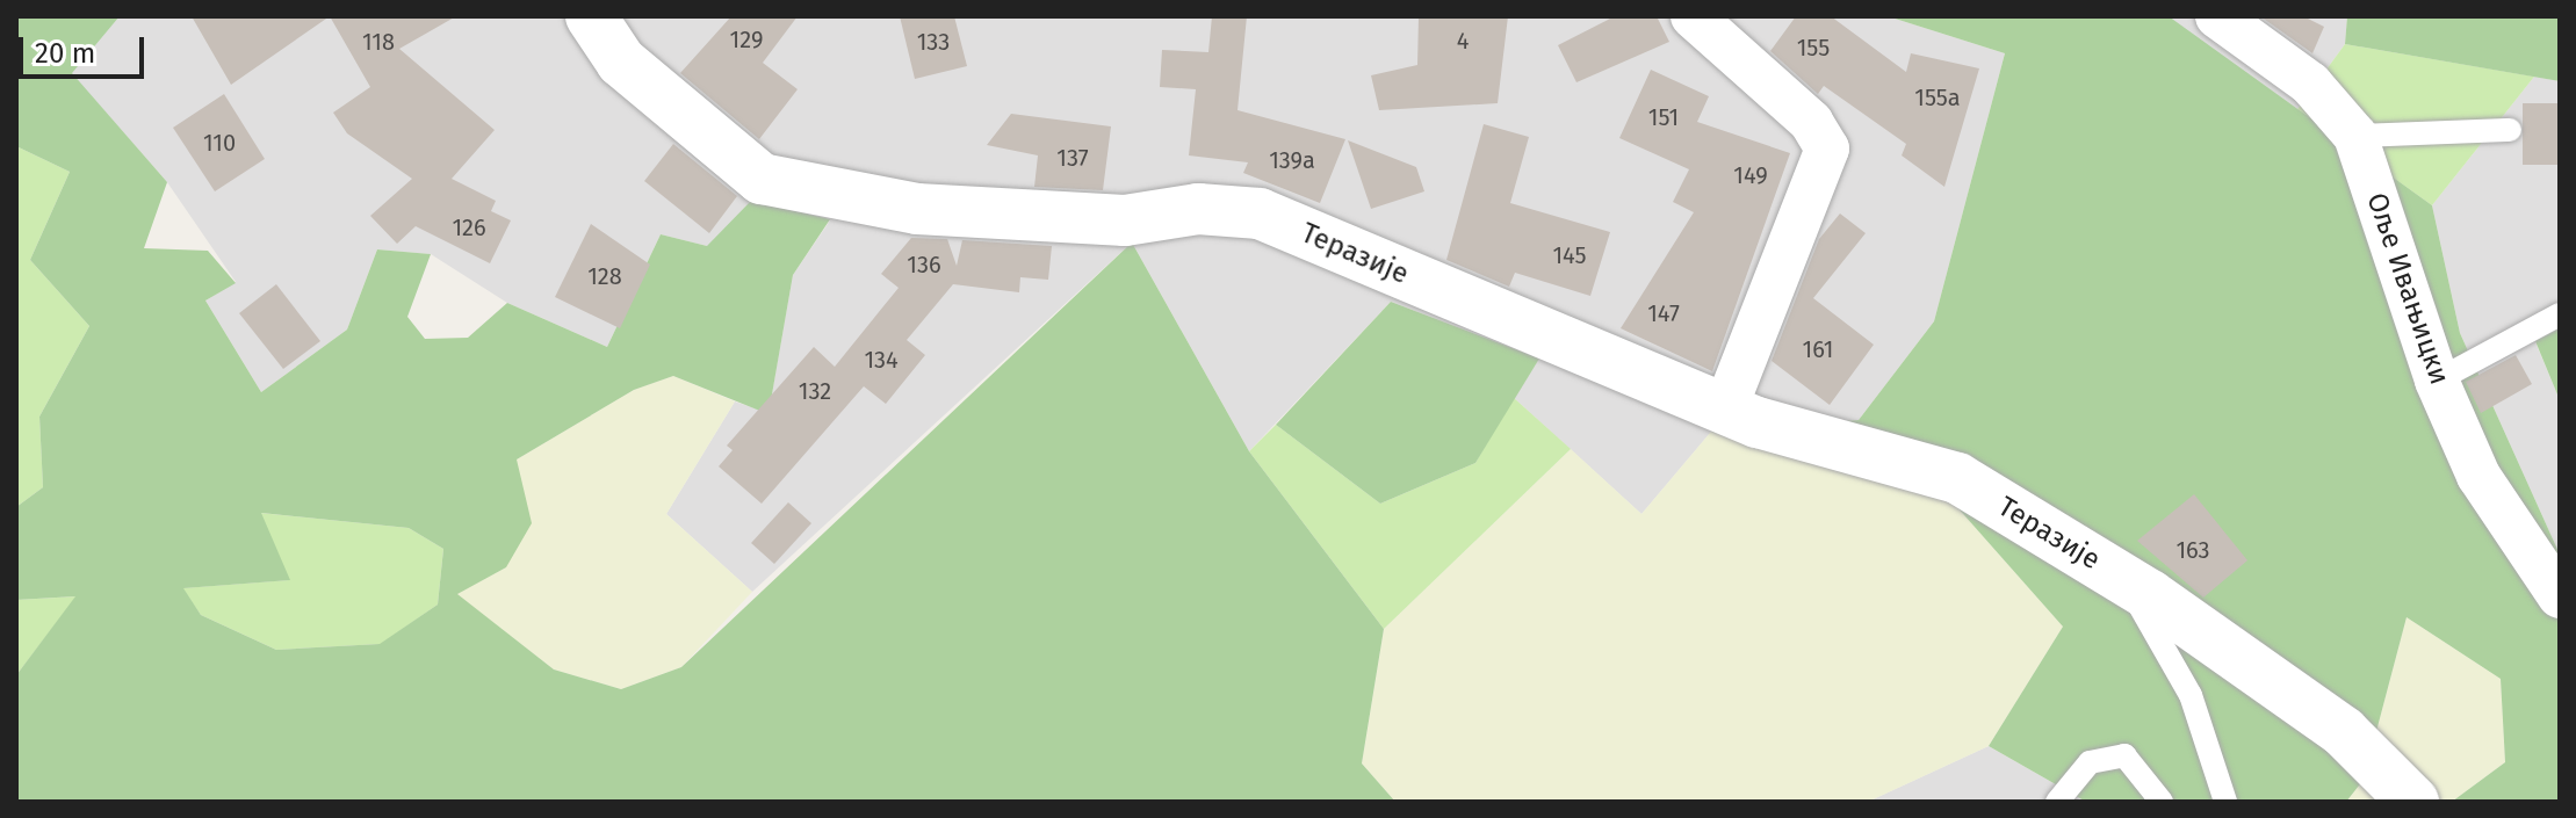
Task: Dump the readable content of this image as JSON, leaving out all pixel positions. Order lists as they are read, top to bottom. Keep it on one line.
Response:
{"streets":{"street":["Теразије","Оље Ивањицки"]},"house_numbers":["129","4","118","133","155","155a","151","110","137","139a","149","126","145","136","128","147","161","134","132","163"],"scale_bar":"20 m"}
